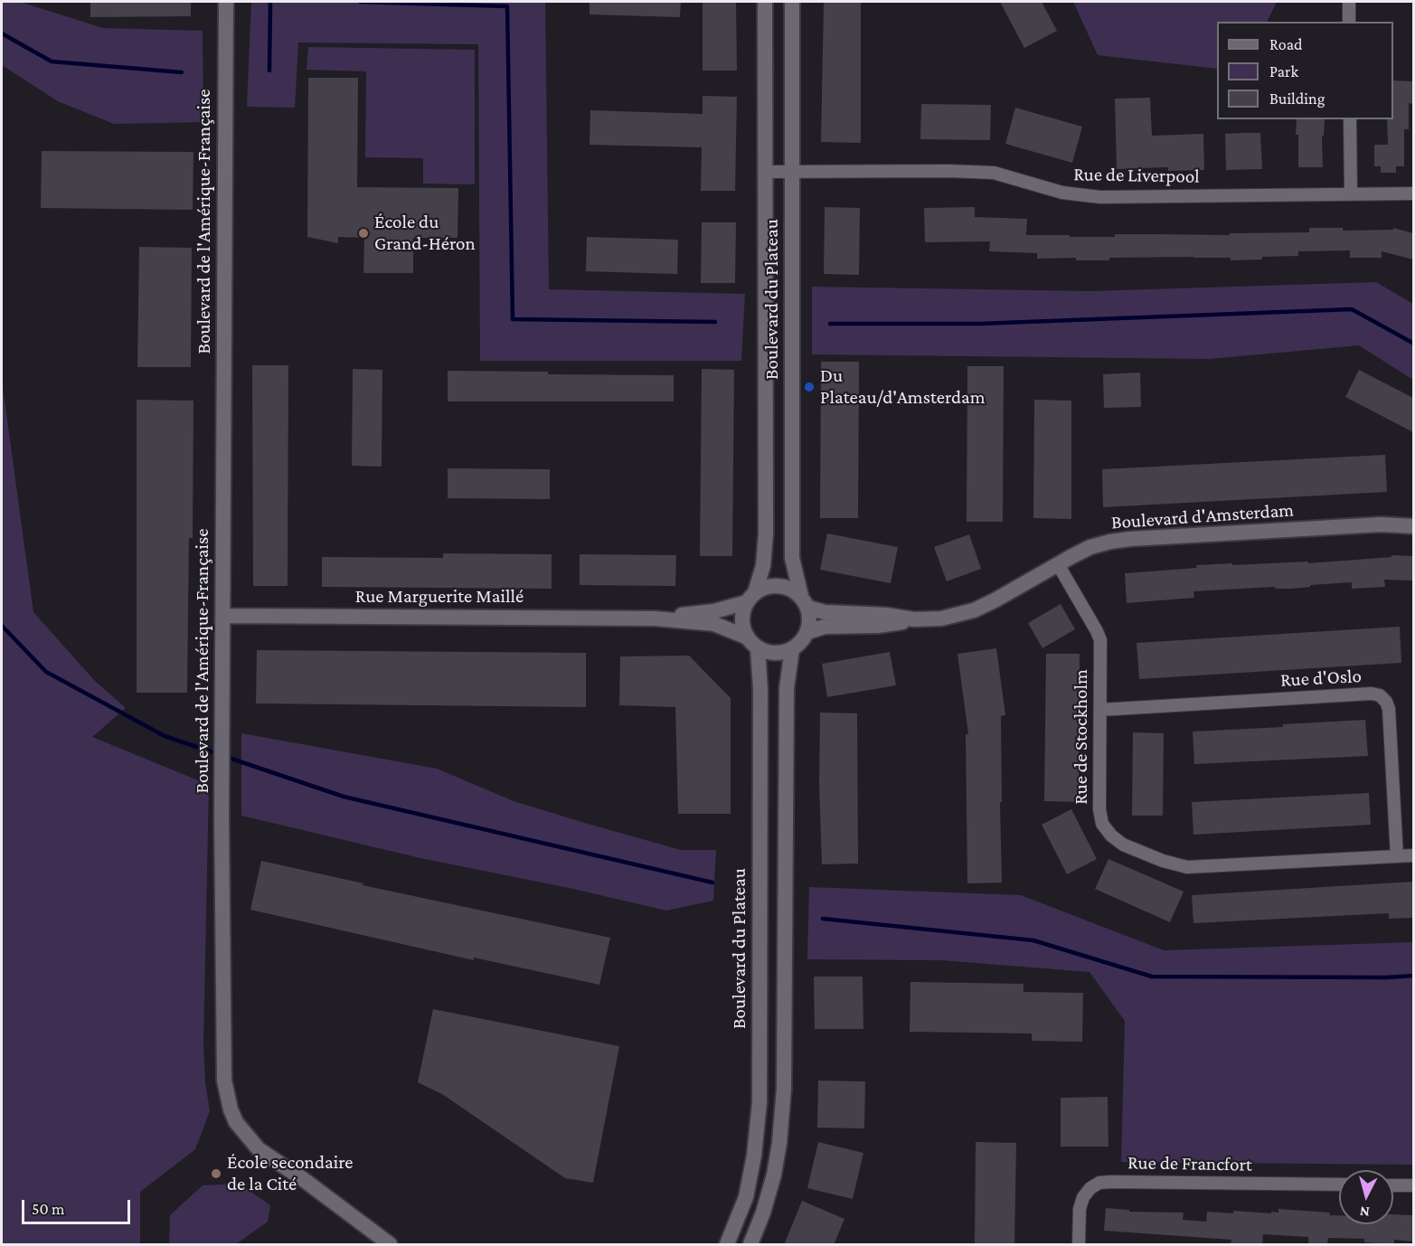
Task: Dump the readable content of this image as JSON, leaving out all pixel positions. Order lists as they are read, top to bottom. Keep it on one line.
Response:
{"streets":{"street":["Rue de Liverpool","Boulevard de l'Amérique-Française","Boulevard du Plateau","Boulevard d'Amsterdam","Rue Marguerite Maillé","Rue d'Oslo","Rue de Stockholm","Rue de Francfort"]},"crossings":[["Rue de Liverpool","Boulevard du Plateau"],["Boulevard de l'Amérique-Française","Rue Marguerite Maillé"],["Boulevard du Plateau","Boulevard d'Amsterdam"],["Boulevard du Plateau","Rue Marguerite Maillé"],["Boulevard d'Amsterdam","Rue Marguerite Maillé"],["Boulevard d'Amsterdam","Rue de Stockholm"],["Rue d'Oslo","Rue de Stockholm"]],"places":["École du Grand-Héron","Du Plateau/d'Amsterdam","École secondaire de la Cité"],"legend":["Road","Park","Building"],"scale_bar":"50 m","north":"bottom"}
